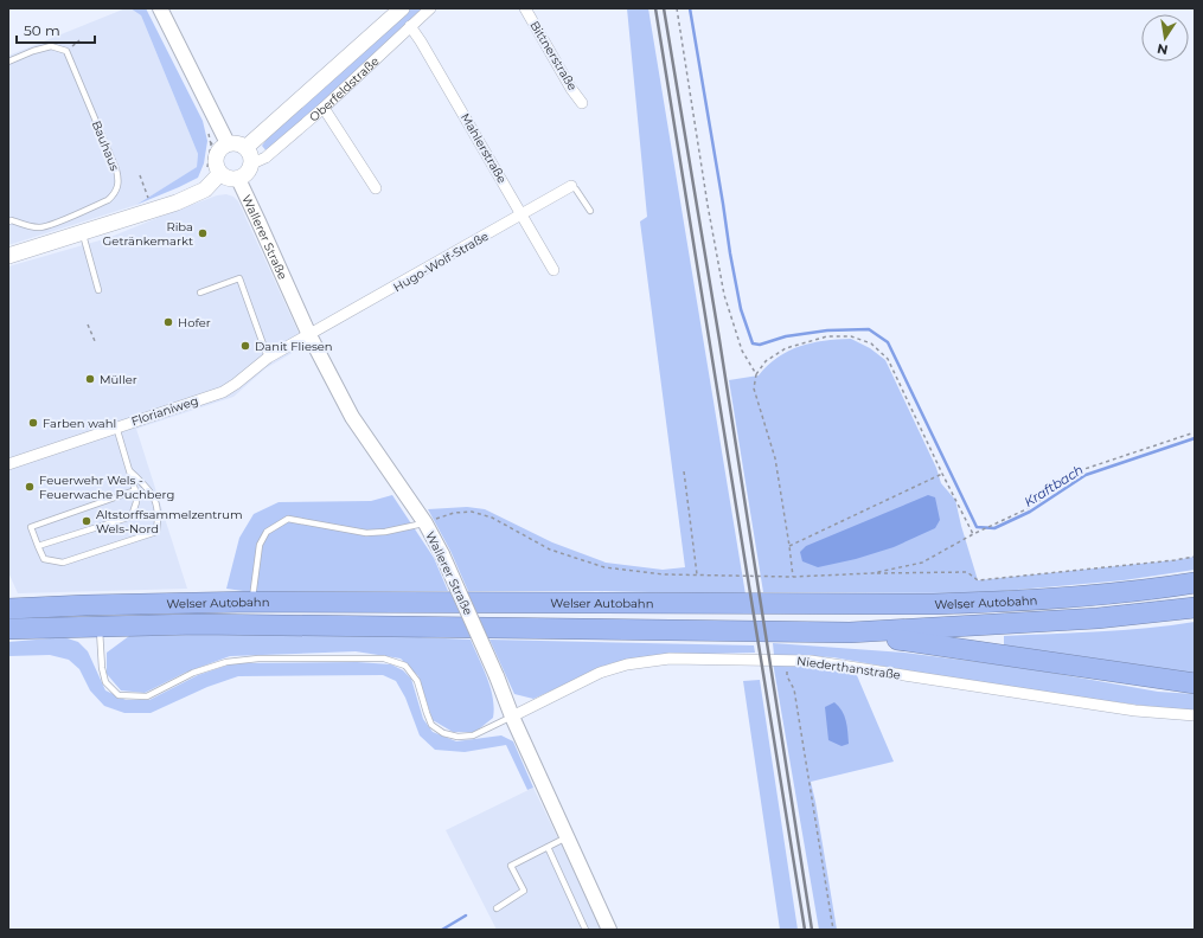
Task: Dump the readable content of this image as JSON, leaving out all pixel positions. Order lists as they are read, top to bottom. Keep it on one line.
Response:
{"streets":{"highway":["Welser Autobahn"],"main road":["Oberfeldstraße"],"street":["Bittnerstraße","Mahlerstraße","Wallerer Straße","Hugo-Wolf-Straße","Florianiweg","Niederthanstraße"],"lane":["Bauhaus"]},"crossings":[["Oberfeldstraße","Mahlerstraße"],["Oberfeldstraße","Wallerer Straße"],["Mahlerstraße","Hugo-Wolf-Straße"],["Wallerer Straße","Hugo-Wolf-Straße"],["Wallerer Straße","Florianiweg"],["Wallerer Straße","Niederthanstraße"],["Hugo-Wolf-Straße","Florianiweg"]],"water":["Kraftbach"],"places":["Riba Getränkemarkt","Hofer","Danit Fliesen","Müller","Farben wahl","Feuerwehr Wels - Feuerwache Puchberg","Altstorffsammelzentrum Wels-Nord"],"scale_bar":"50 m","north":"bottom"}
